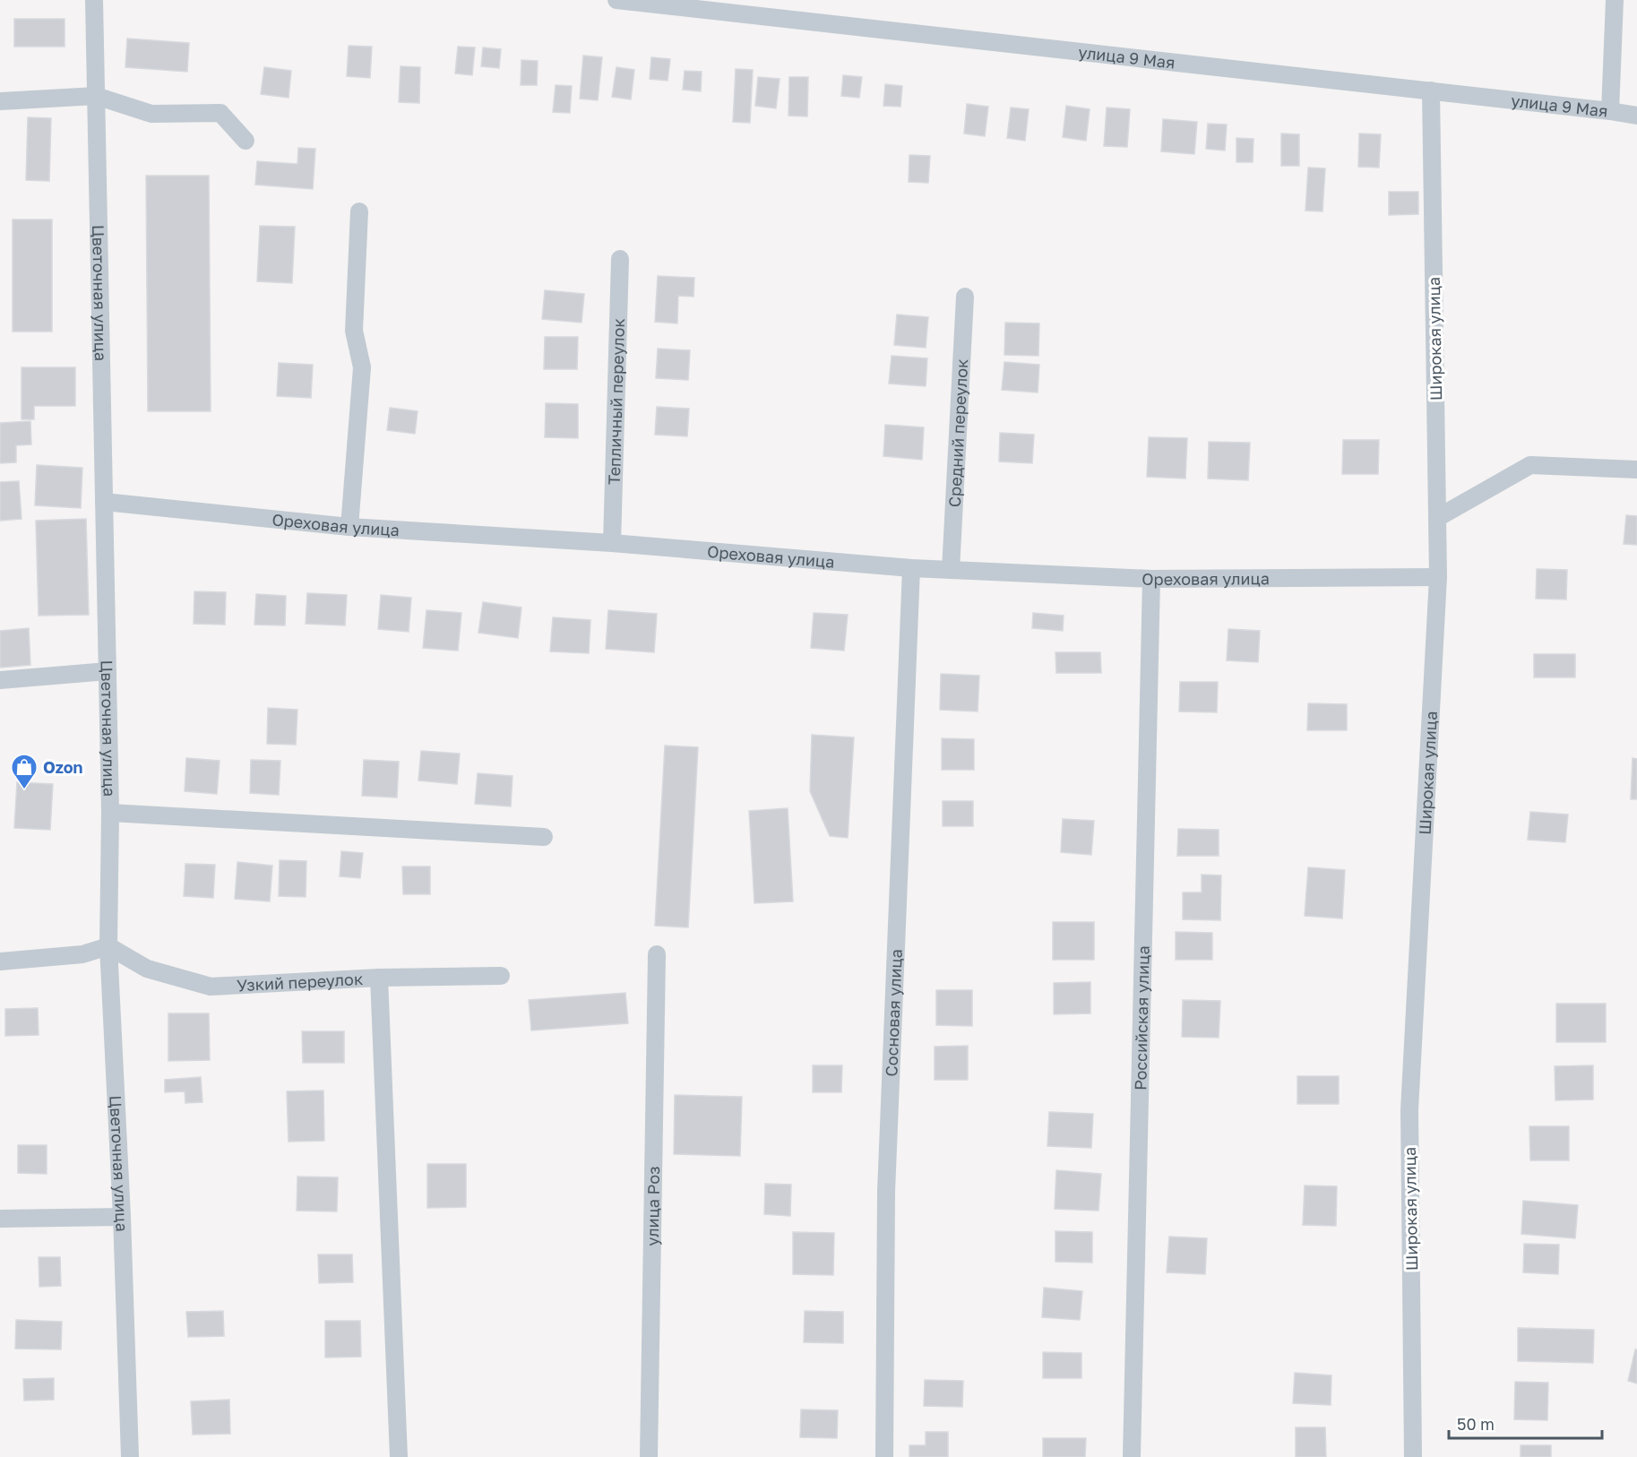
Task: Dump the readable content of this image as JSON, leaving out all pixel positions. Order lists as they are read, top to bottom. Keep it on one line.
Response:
{"streets":{"street":["улица 9 Мая","Цветочная улица","Широкая улица","Тепличный переулок","Средний переулок","Ореховая улица","Узкий переулок","Сосновая улица","Российская улица","улица Роз"]},"crossings":[["улица 9 Мая","Широкая улица"],["Цветочная улица","Ореховая улица"],["Цветочная улица","Узкий переулок"],["Широкая улица","Ореховая улица"],["Тепличный переулок","Ореховая улица"],["Средний переулок","Ореховая улица"],["Ореховая улица","Сосновая улица"],["Ореховая улица","Российская улица"]],"places":{"shop":["Ozon"]},"scale_bar":"50 m"}
